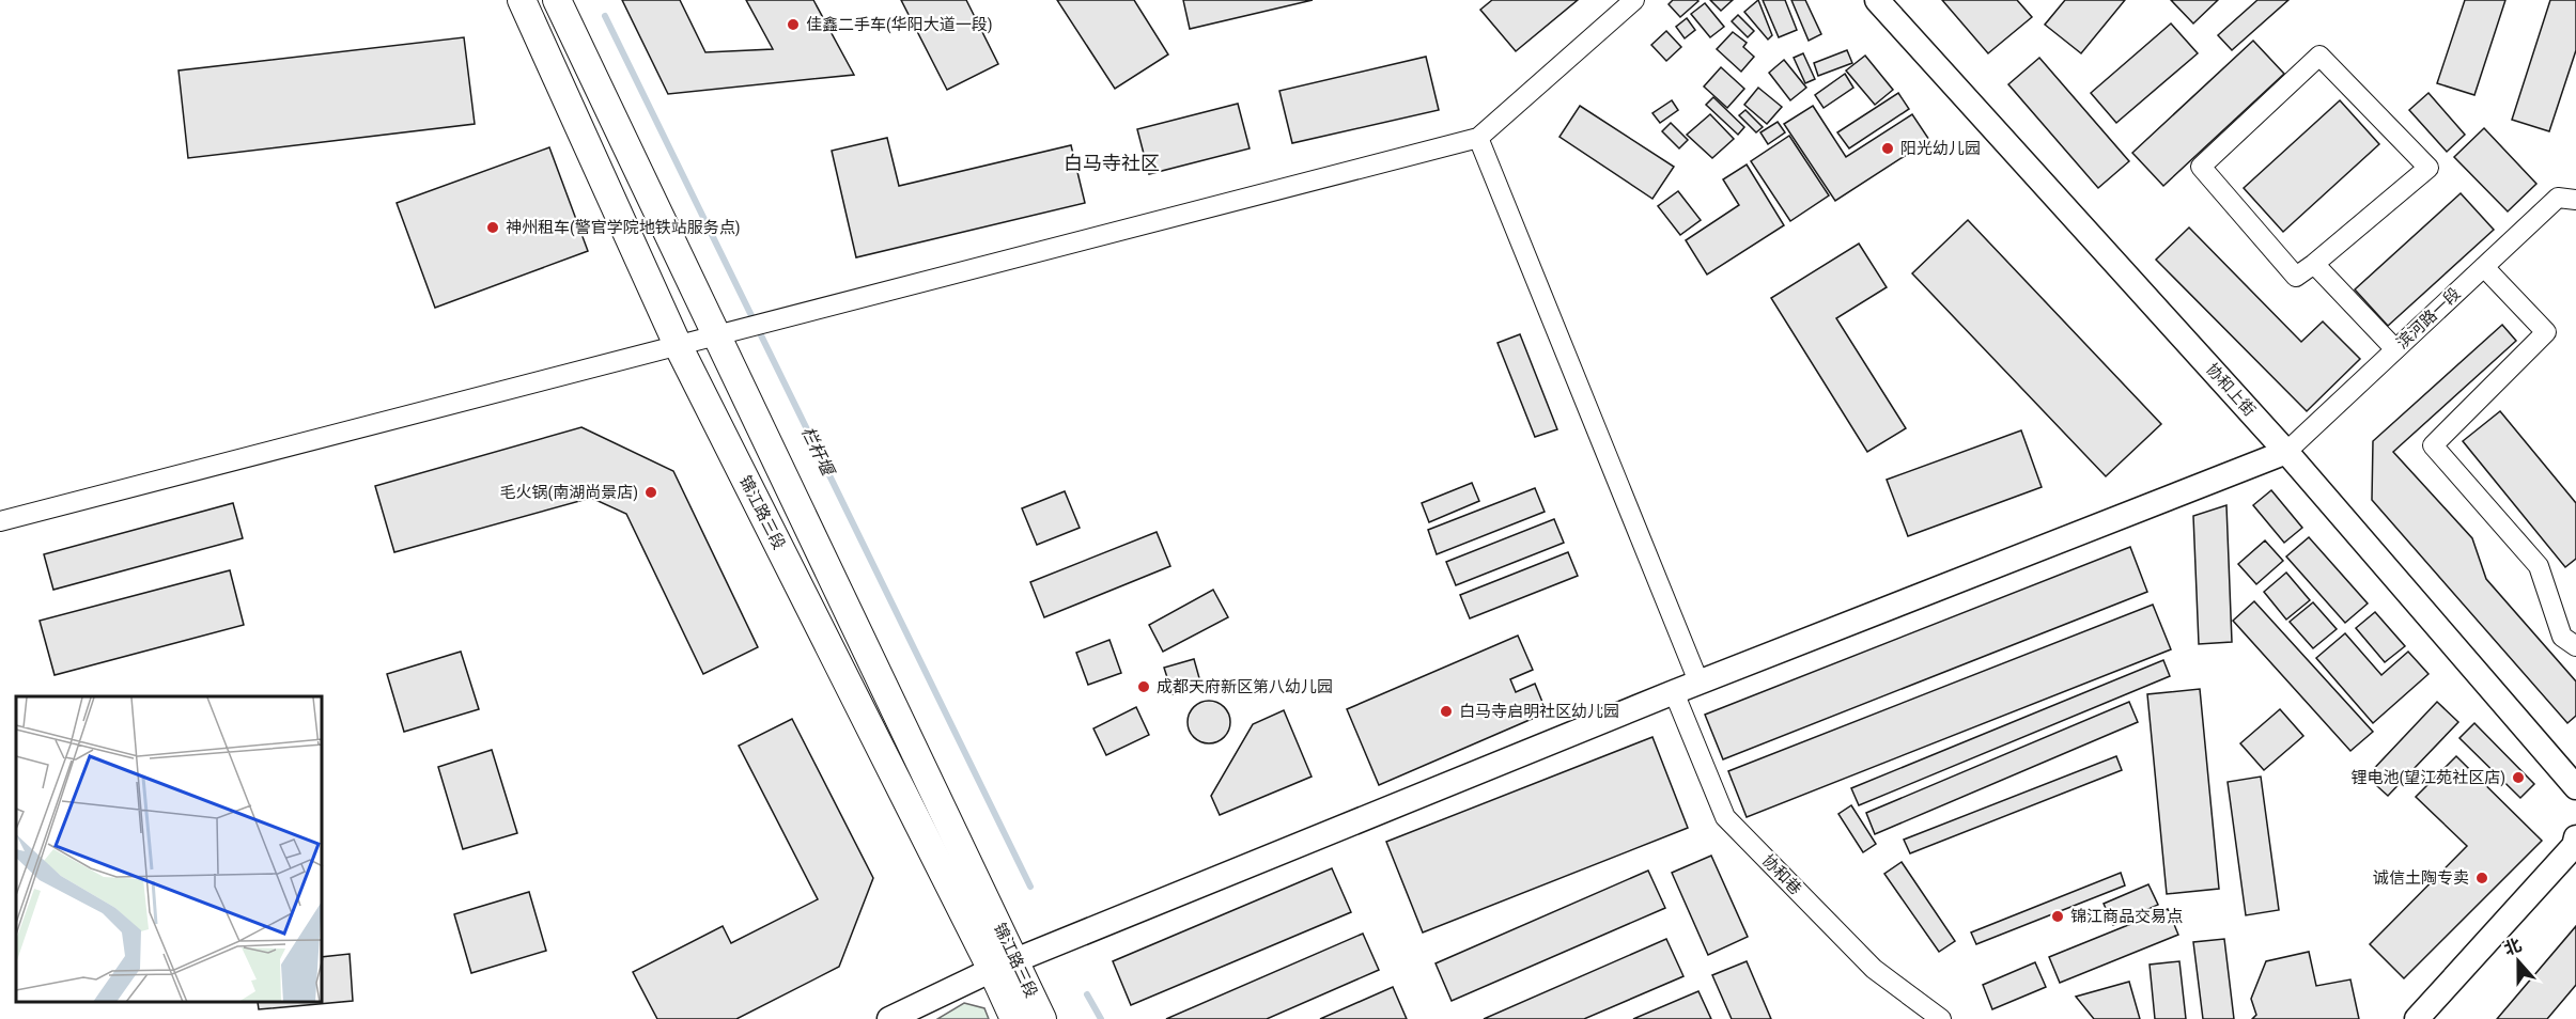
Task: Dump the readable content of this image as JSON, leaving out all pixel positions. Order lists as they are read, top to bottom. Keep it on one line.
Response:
{"streets":{"main road":["锦江路三段"],"street":["滨河路一段","协和上街","协和巷"]},"crossings":[["滨河路一段","协和上街"]],"districts":["白马寺社区"],"water":["栏杆堰"],"places":["佳鑫二手车(华阳大道一段)","阳光幼儿园","神州租车(警官学院地铁站服务点)","毛火锅(南湖尚景店)","成都天府新区第八幼儿园","白马寺启明社区幼儿园","锂电池(望江苑社区店)","诚信土陶专卖","锦江商品交易点"],"north":"top"}
